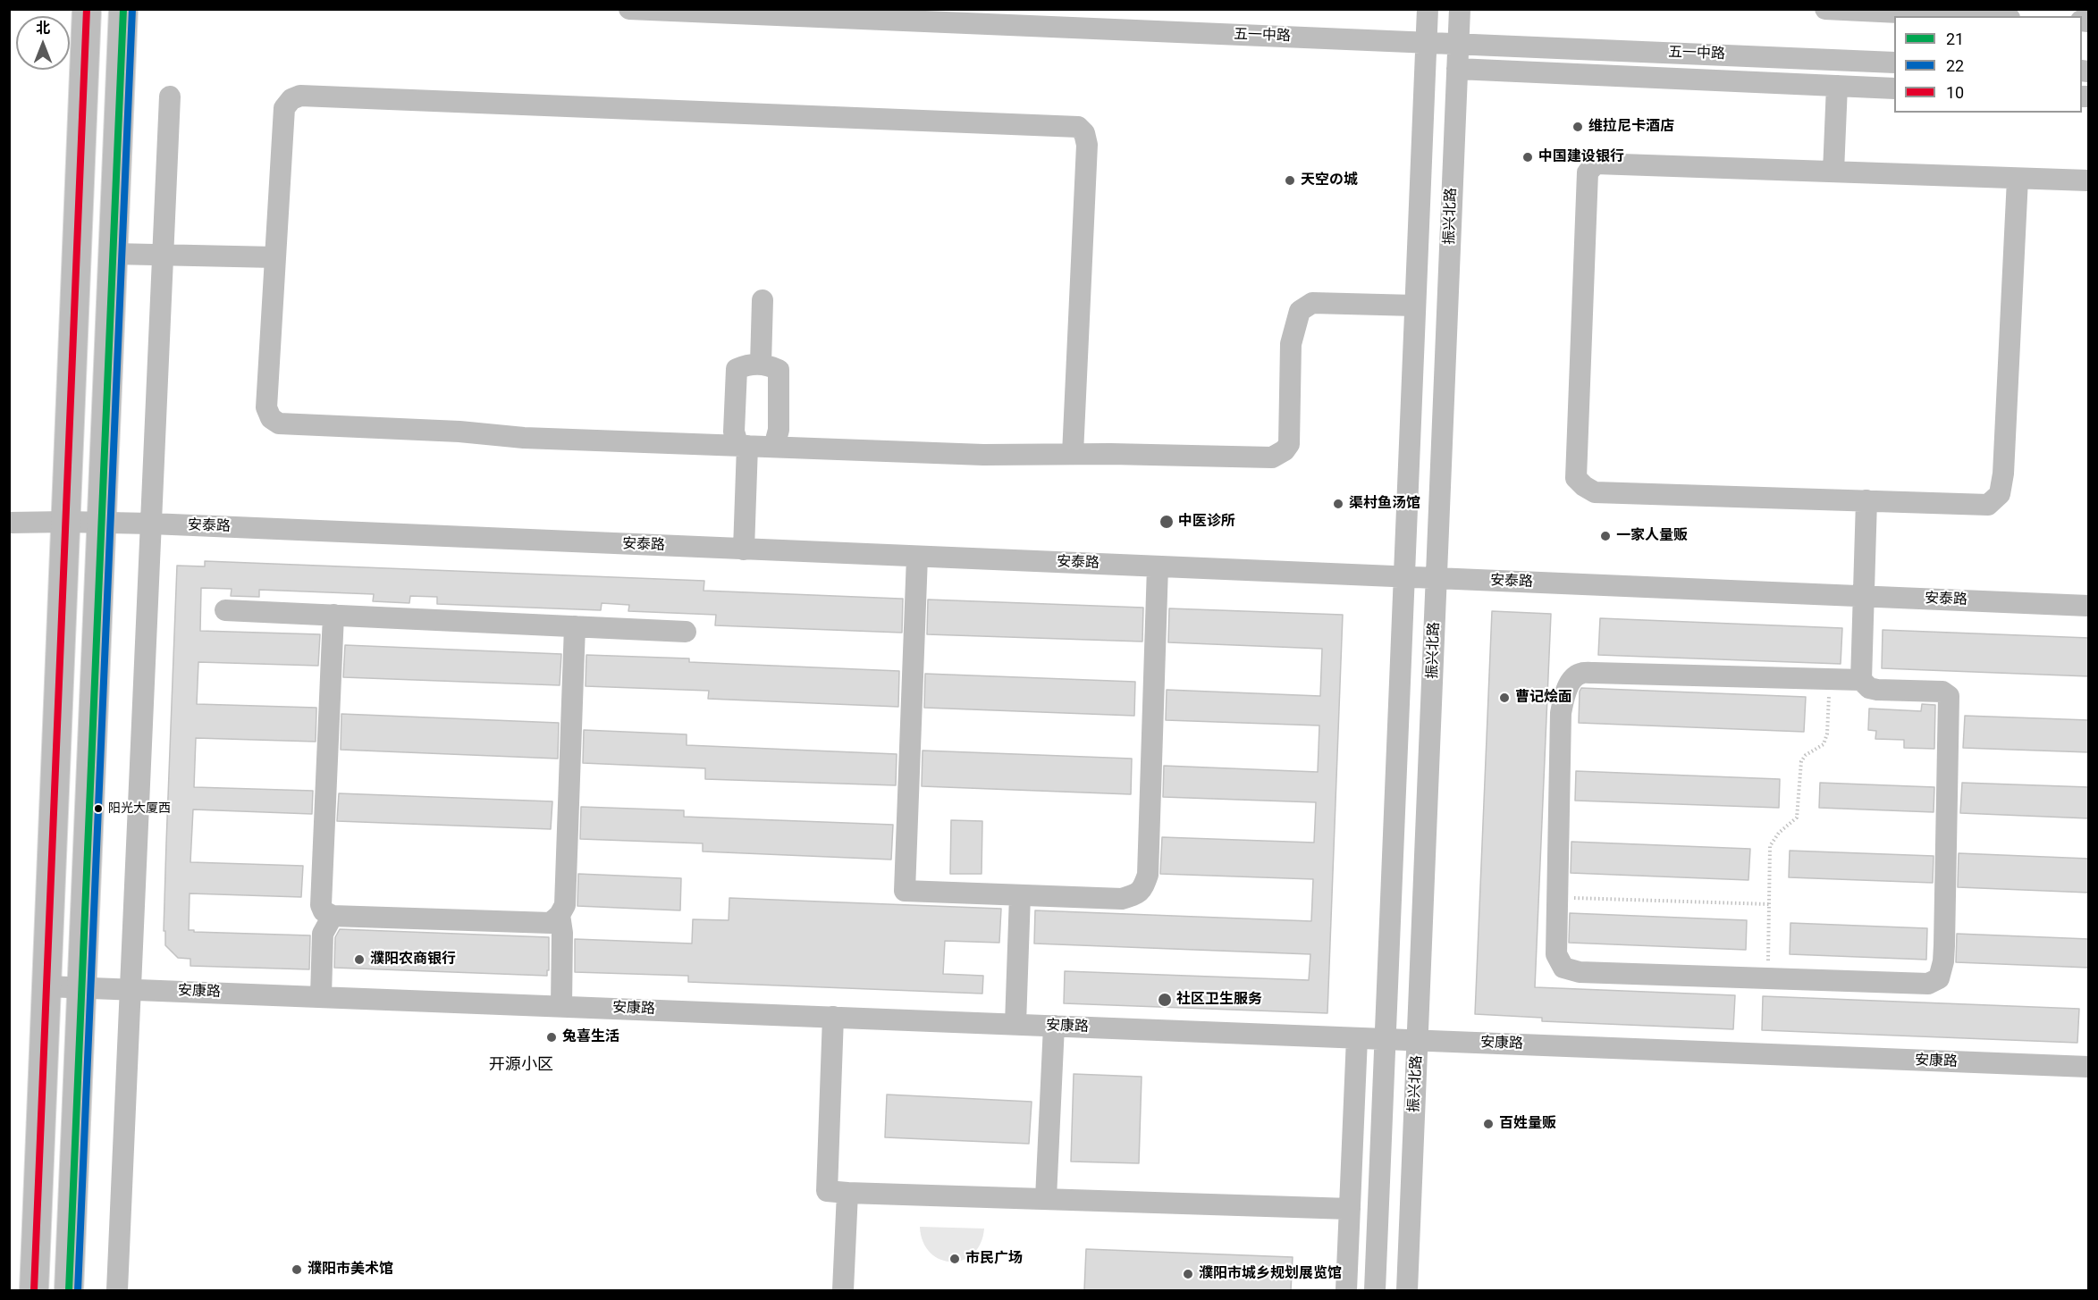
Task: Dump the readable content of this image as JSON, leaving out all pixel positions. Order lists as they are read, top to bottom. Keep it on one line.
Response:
{"streets":{"street":["五一中路","振兴北路","安泰路","安康路"]},"crossings":[["五一中路","振兴北路"],["振兴北路","安泰路"],["振兴北路","安康路"]],"districts":["开源小区"],"places":["维拉尼卡酒店","中国建设银行","天空の城","渠村鱼汤馆","中医诊所","一家人量贩","曹记烩面","阳光大厦西","濮阳农商银行","社区卫生服务","兔喜生活","百姓量贩","市民广场","濮阳市美术馆","濮阳市城乡规划展览馆"],"lines":["transit line 21","transit line 22","transit line 10"],"legend":["21","22","10"],"north":"top"}
